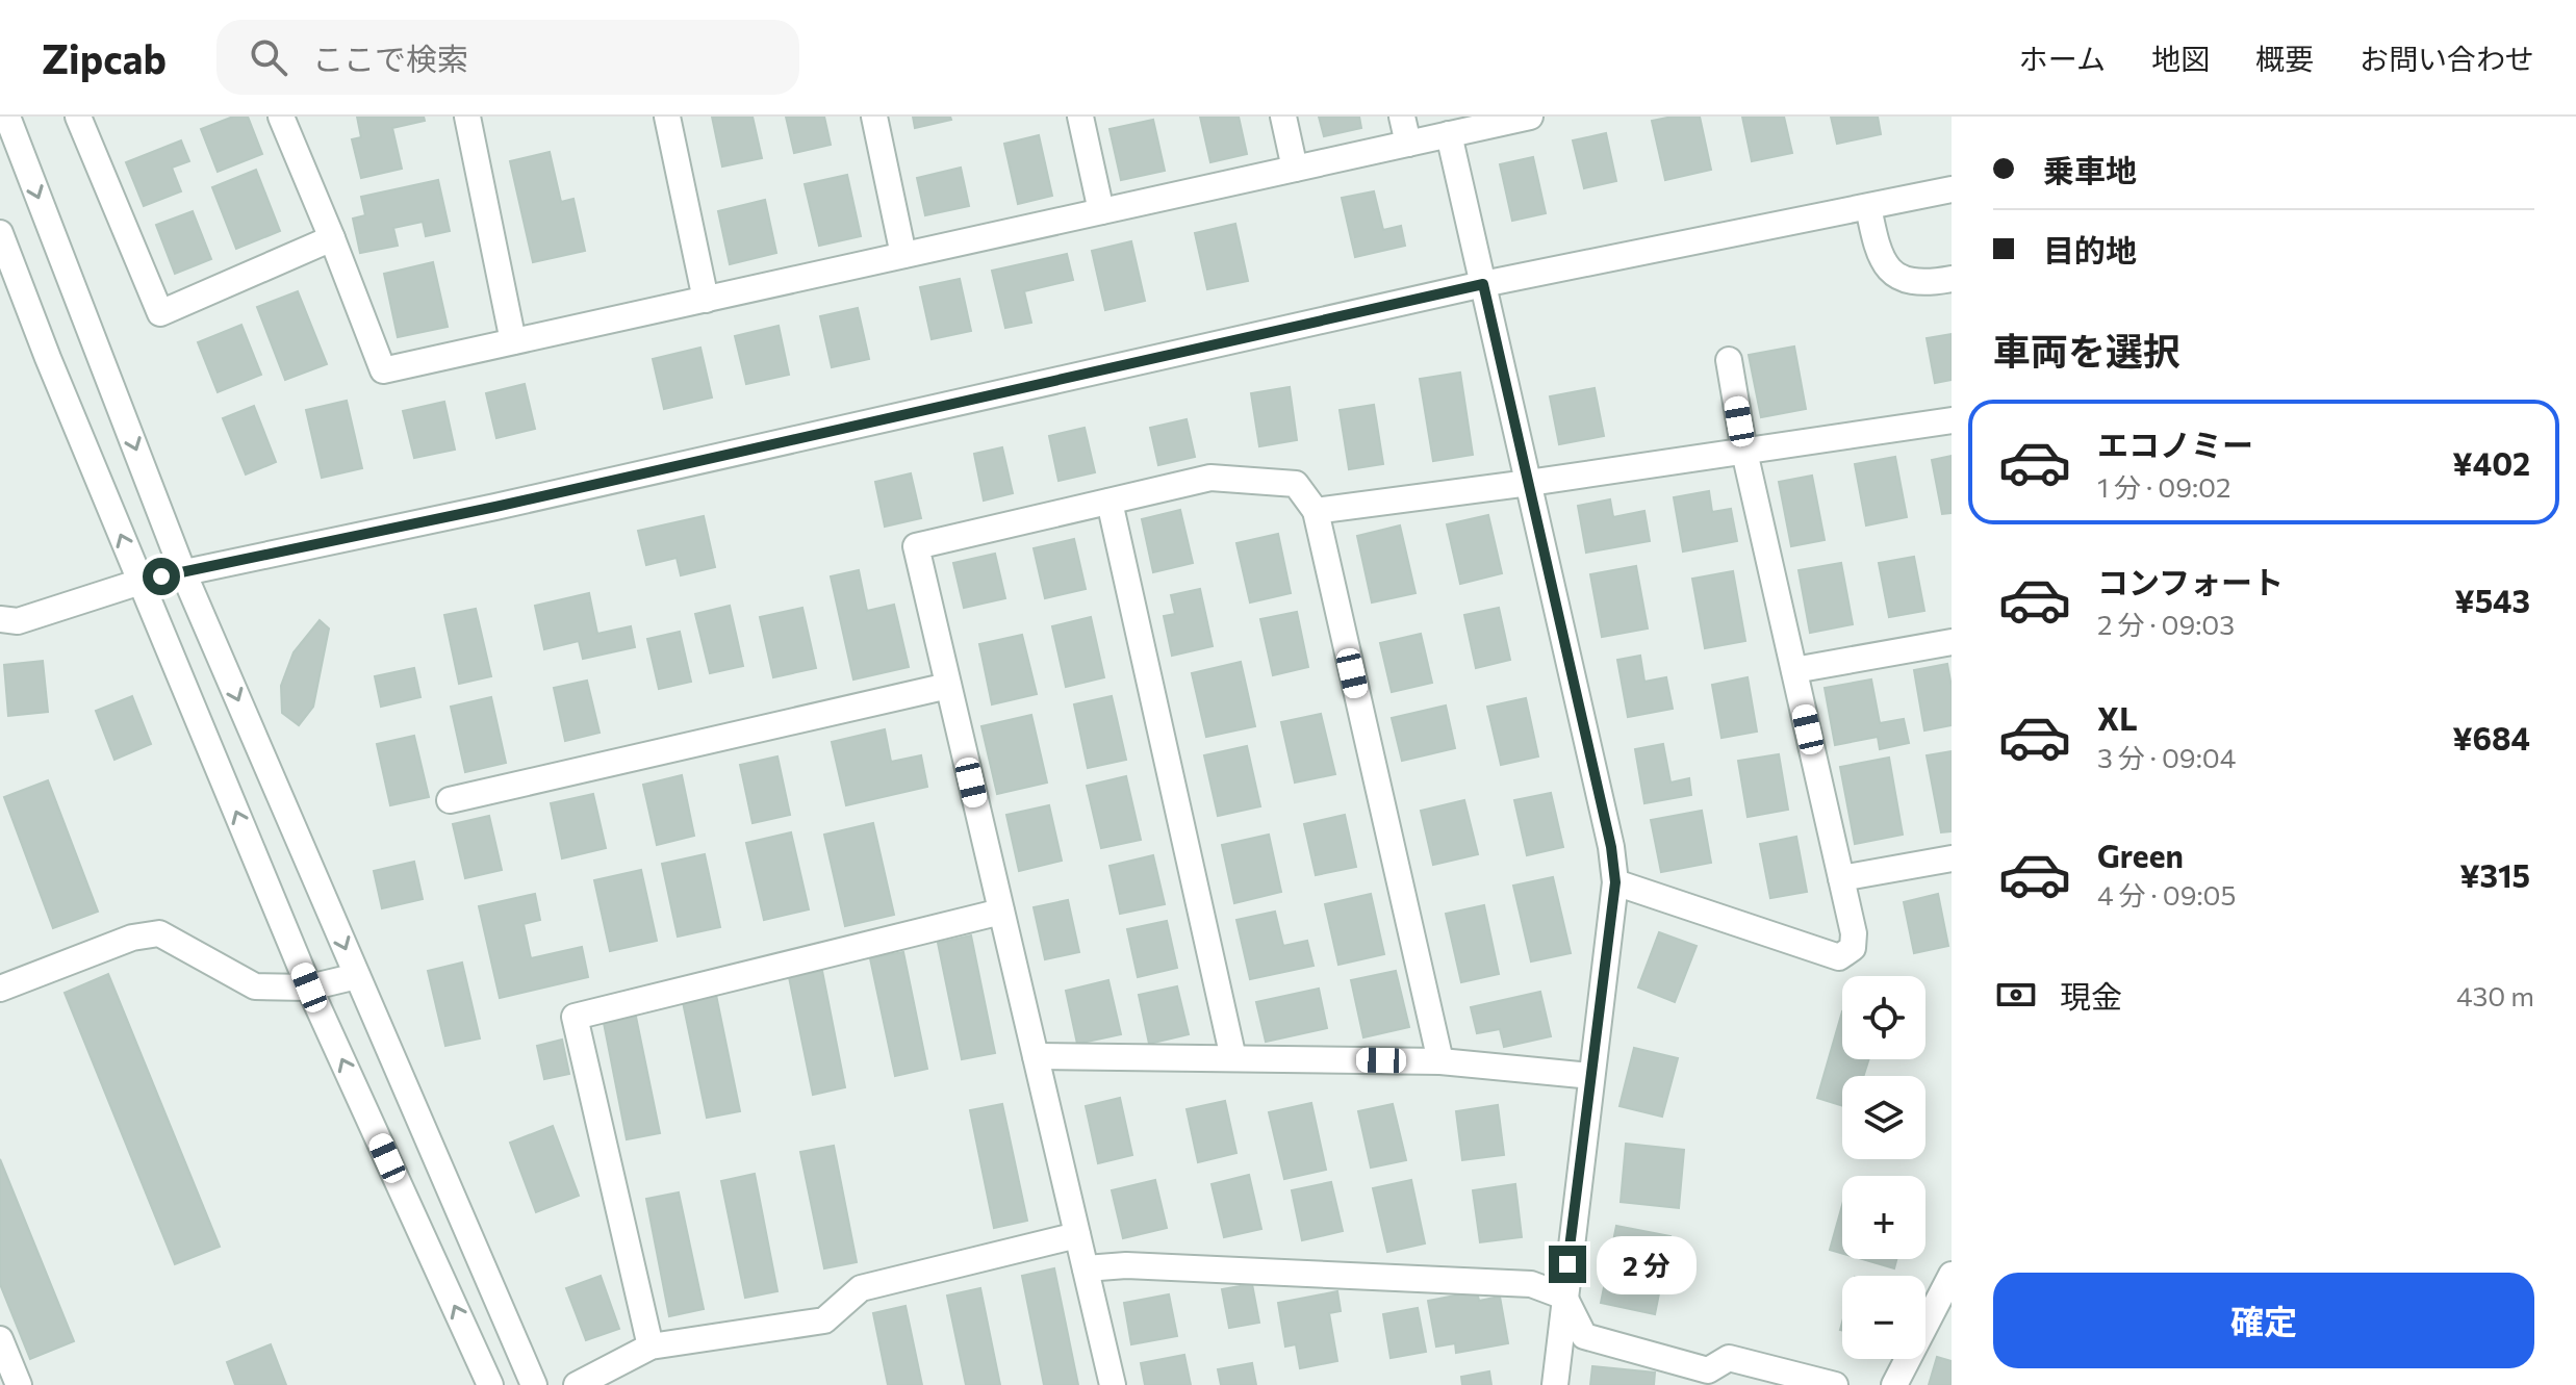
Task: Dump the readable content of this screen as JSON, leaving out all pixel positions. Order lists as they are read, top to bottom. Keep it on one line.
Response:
{"page":{"header":"Zipcab","search":"ここで検索","nav":["ホーム","地図","概要","お問い合わせ"],"banner":["乗車地","目的地"],"heading":"車両を選択","list":[{"name":"エコノミー","note":"1 分 · 09:02","value":"¥402"},{"name":"コンフォート","note":"2 分 · 09:03","value":"¥543"},{"name":"XL","note":"3 分 · 09:04","value":"¥684"},{"name":"Green","note":"4 分 · 09:05","value":"¥315"}],"pay":["現金","430 m"],"map_buttons":["+","−"],"bubble":"2 分","buttons":"確定"}}
